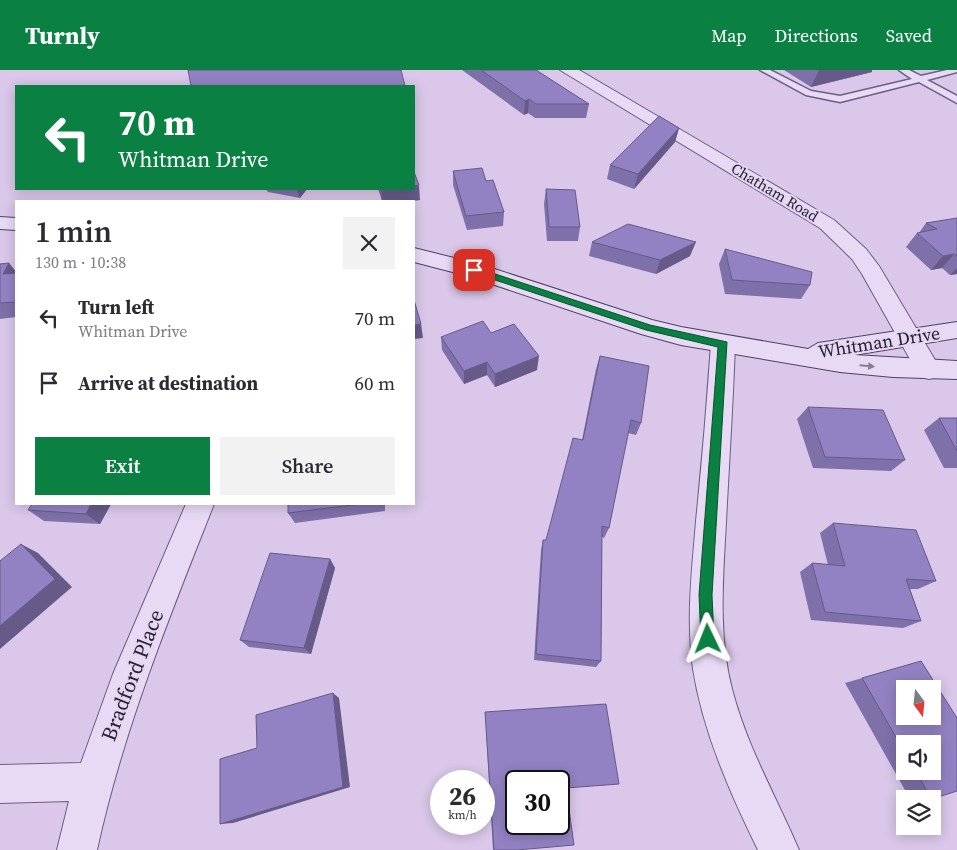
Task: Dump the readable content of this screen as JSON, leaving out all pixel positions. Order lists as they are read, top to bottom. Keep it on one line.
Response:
{"streets":{"street":["Chatham Road","Whitman Drive","Bradford Place"]},"crossings":[["Chatham Road","Whitman Drive"]],"north":"bottom","page":{"header":"Turnly","nav":["Map","Directions","Saved"],"turn":["70 m","Whitman Drive"],"heading":["1 min","130 m · 10:38"],"list":[{"name":"Turn left","note":"Whitman Drive","value":"70 m"},{"name":"Arrive at destination","value":"60 m"}],"buttons":["Exit","Share"],"speed":"26 km/h","limit":"30"}}
